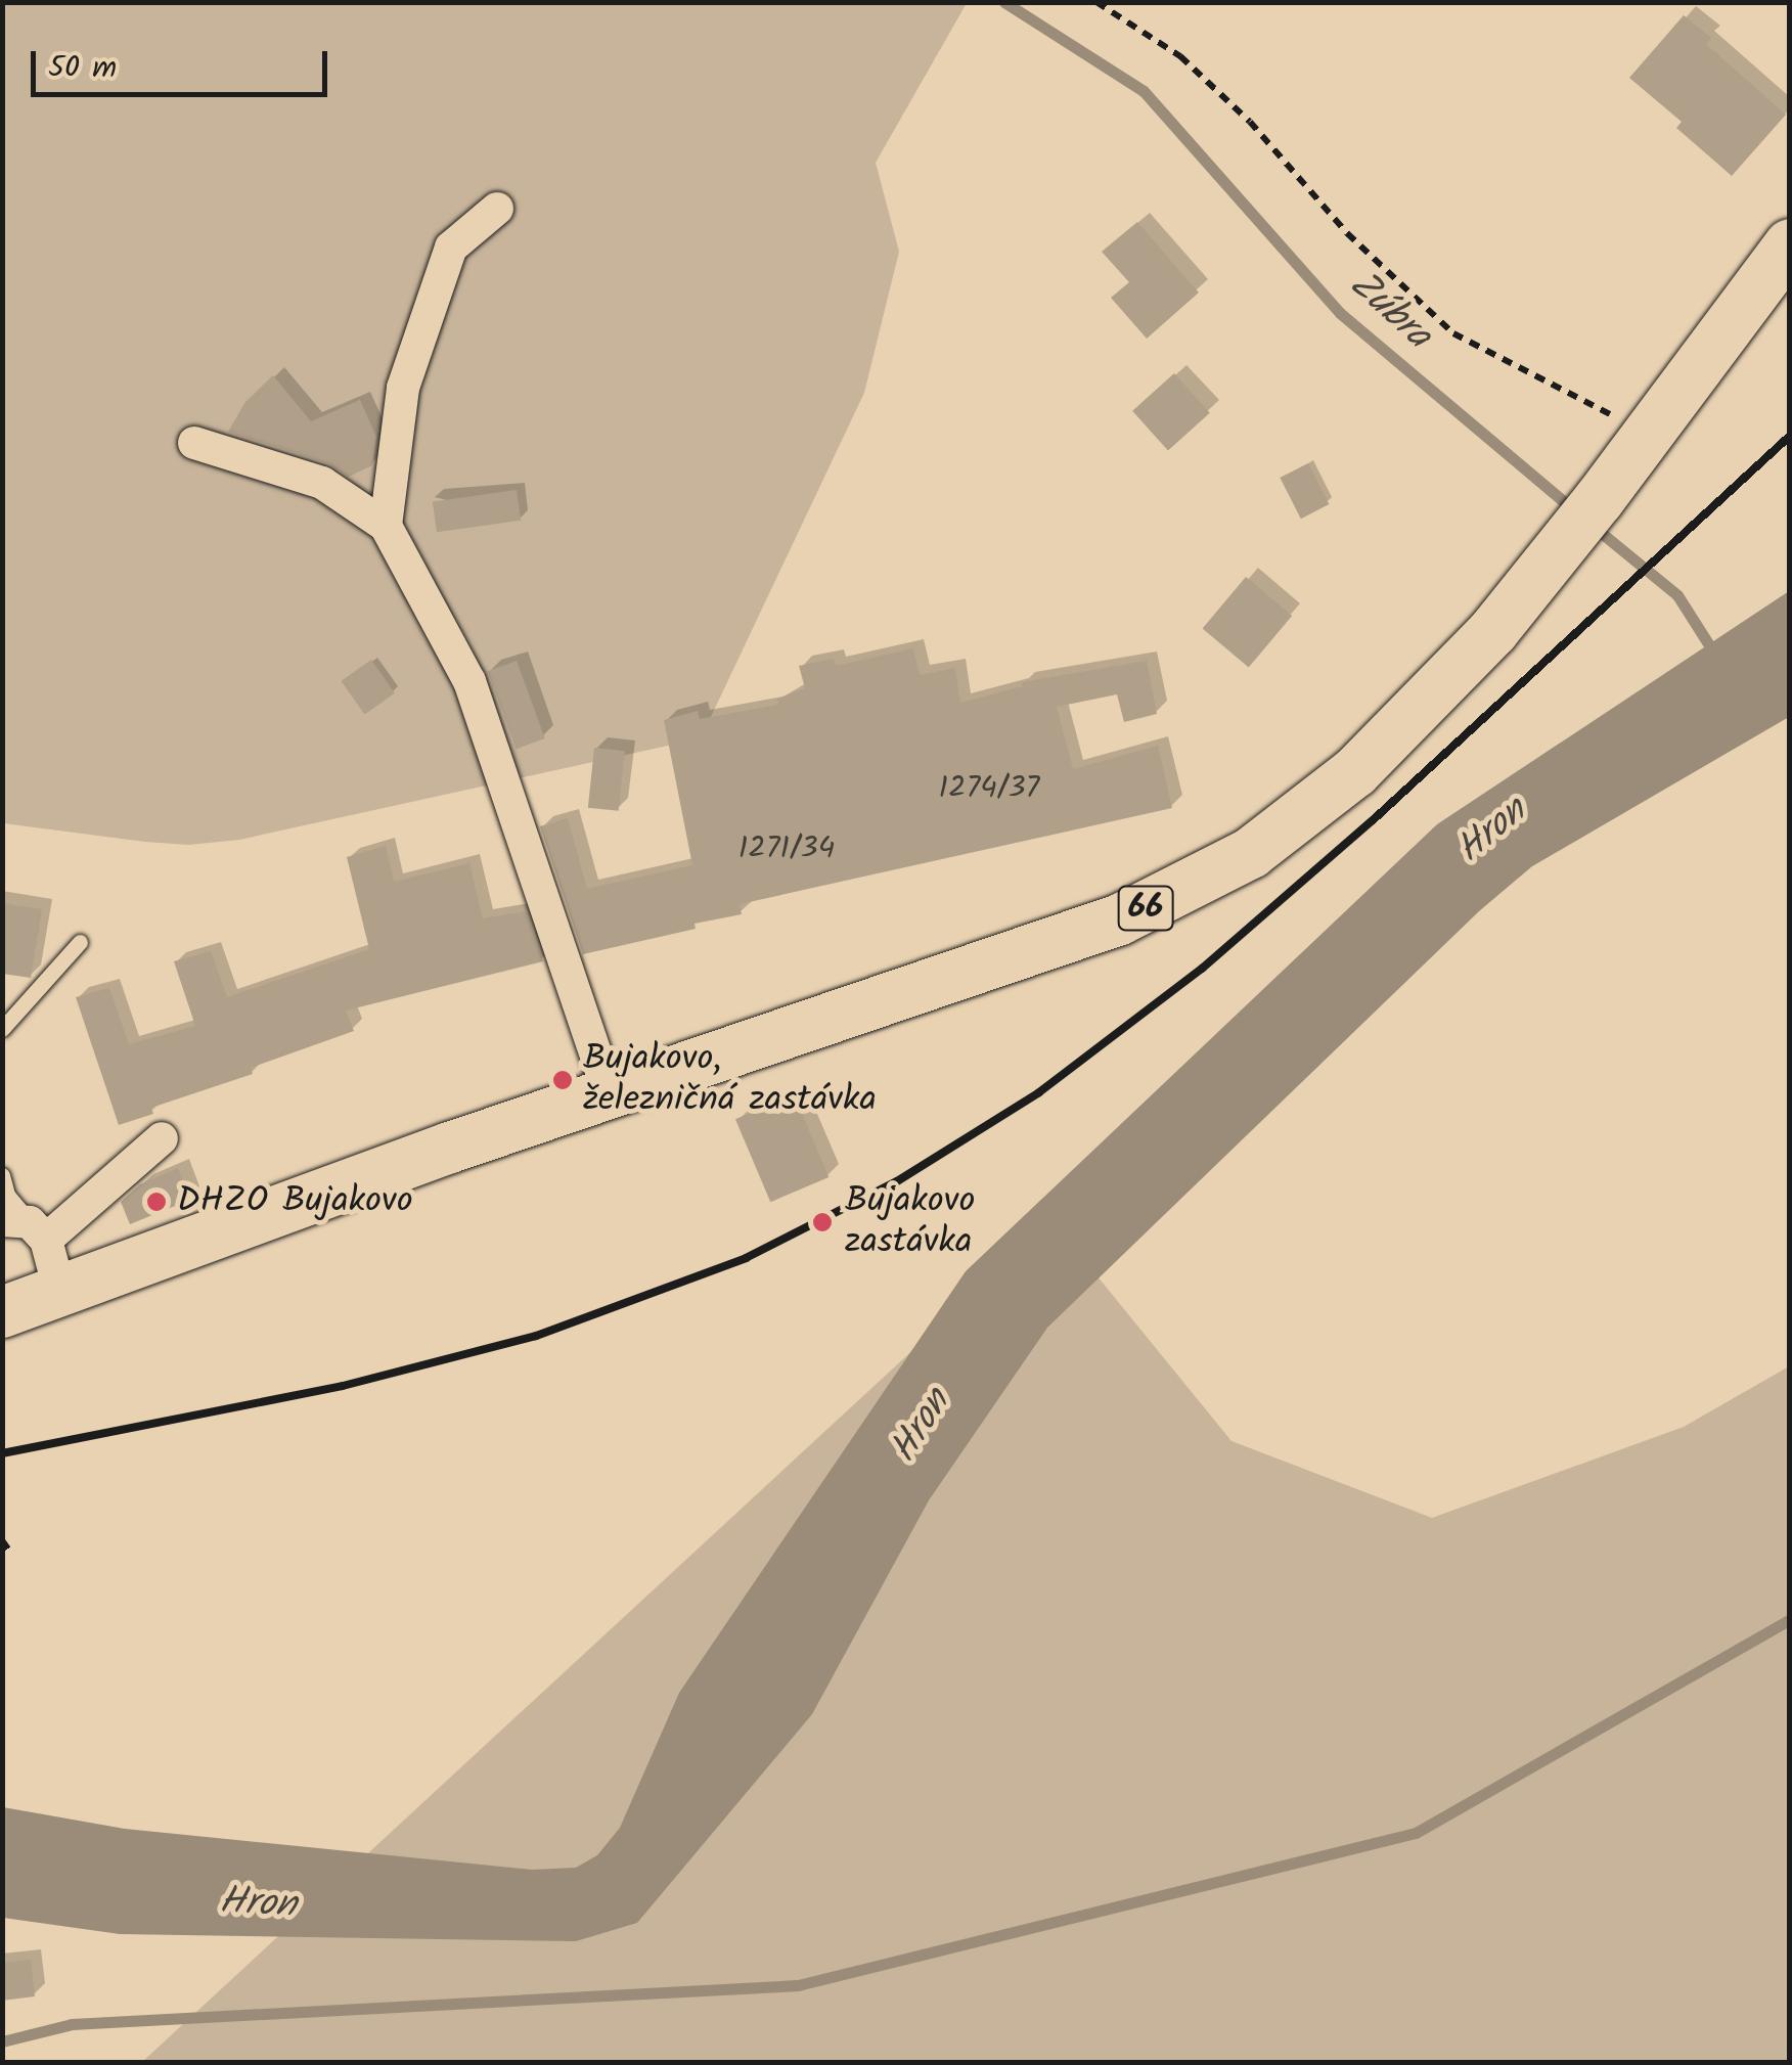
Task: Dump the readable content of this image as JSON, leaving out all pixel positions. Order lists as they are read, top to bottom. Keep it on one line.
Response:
{"streets":{"main road":["66"]},"water":["Zúbra","Hron"],"places":["Bujakovo, železničná zastávka","DHZO Bujakovo","Bujakovo zastávka"],"house_numbers":["1274/37","1271/34"],"scale_bar":"50 m"}
